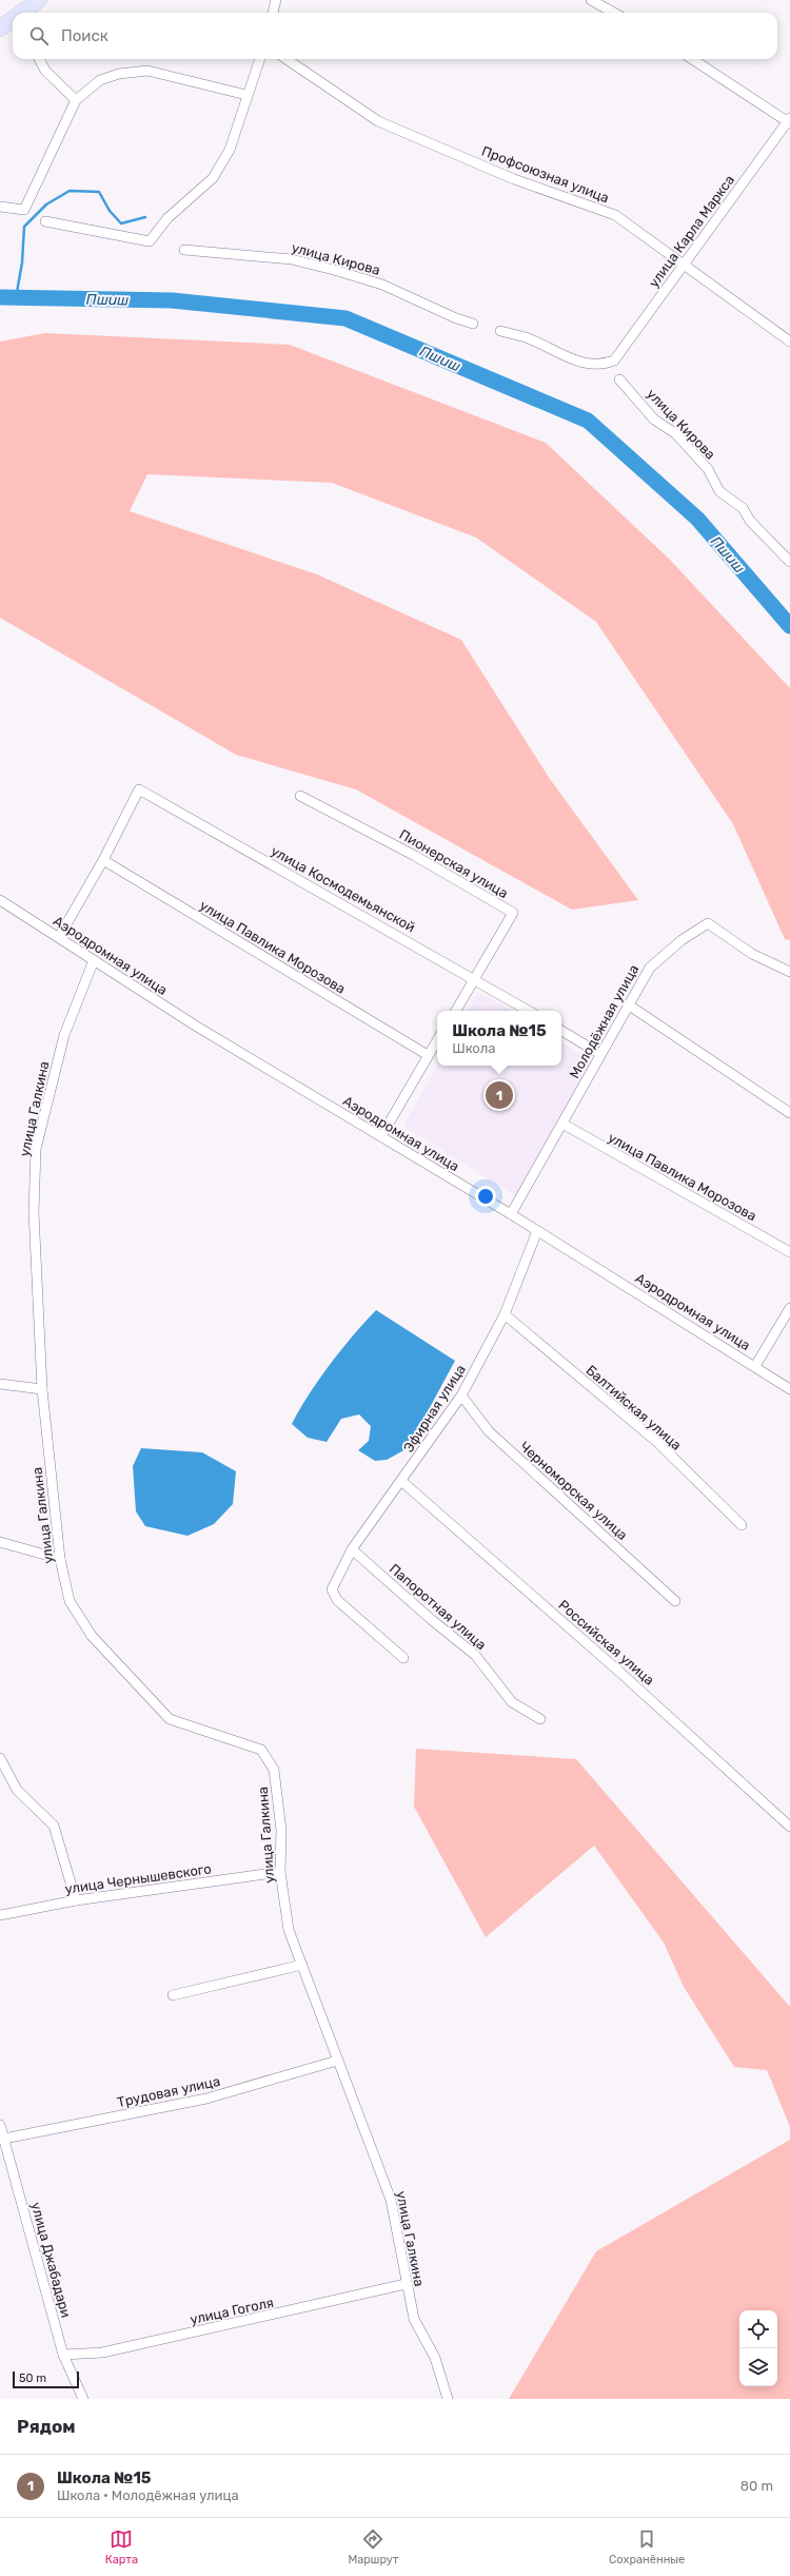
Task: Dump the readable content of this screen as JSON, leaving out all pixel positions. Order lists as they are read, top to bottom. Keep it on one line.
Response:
{"streets":{"street":["Профсоюзная улица","улица Карла Маркса","улица Кирова","Пионерская улица","улица Космодемьянской","улица Павлика Морозова","Аэродромная улица","Молодёжная улица","улица Галкина","Балтийская улица","Эфирная улица","Черноморская улица","Папоротная улица","Российская улица","улица Чернышевского","Трудовая улица","улица Джабадари","улица Гоголя"]},"crossings":[["Профсоюзная улица","улица Карла Маркса"],["Пионерская улица","улица Космодемьянской"],["улица Космодемьянской","улица Павлика Морозова"],["улица Павлика Морозова","Молодёжная улица"],["Аэродромная улица","Молодёжная улица"],["Аэродромная улица","улица Галкина"],["Аэродромная улица","Эфирная улица"],["улица Галкина","улица Чернышевского"],["улица Галкина","Трудовая улица"],["улица Галкина","улица Гоголя"],["Балтийская улица","Эфирная улица"],["Эфирная улица","Черноморская улица"],["Эфирная улица","Папоротная улица"],["Эфирная улица","Российская улица"],["Трудовая улица","улица Джабадари"],["улица Джабадари","улица Гоголя"]],"water":["Пшиш"],"scale_bar":"50 m","page":{"search":"Поиск","popup":["Школа №15","Школа"],"pins":"1","scale":"50 m","heading":"Рядом","list":[{"mark":"1","name":"Школа №15","note":"Школа · Молодёжная улица","value":"80 m"}],"nav":["Карта","Маршрут","Сохранённые"]}}
